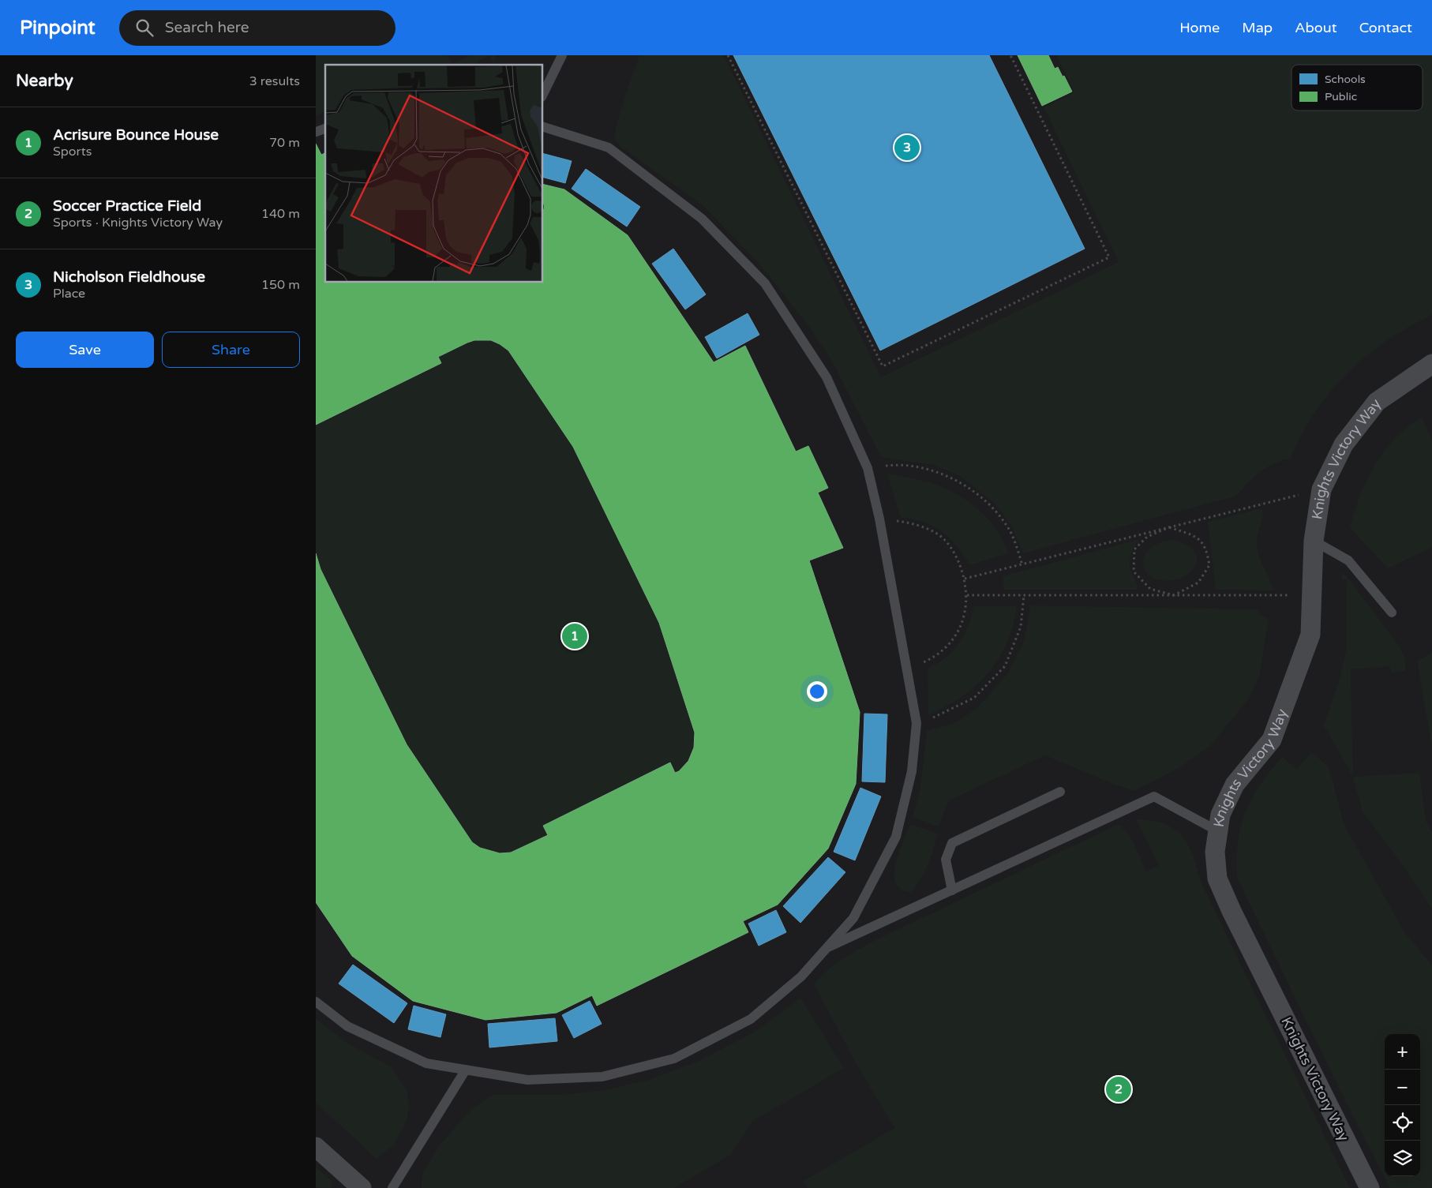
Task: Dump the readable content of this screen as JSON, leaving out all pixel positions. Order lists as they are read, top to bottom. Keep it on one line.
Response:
{"streets":{"street":["Knights Victory Way"]},"legend":["Schools","Public"],"page":{"header":"Pinpoint","search":"Search here","nav":["Home","Map","About","Contact"],"heading":["Nearby","3 results"],"list":[{"mark":"1","name":"Acrisure Bounce House","note":"Sports","value":"70 m"},{"mark":"2","name":"Soccer Practice Field","note":"Sports · Knights Victory Way","value":"140 m"},{"mark":"3","name":"Nicholson Fieldhouse","note":"Place","value":"150 m"}],"pins":["3","1","2"],"buttons":["Save","Share"],"map_buttons":["+","−"]}}
